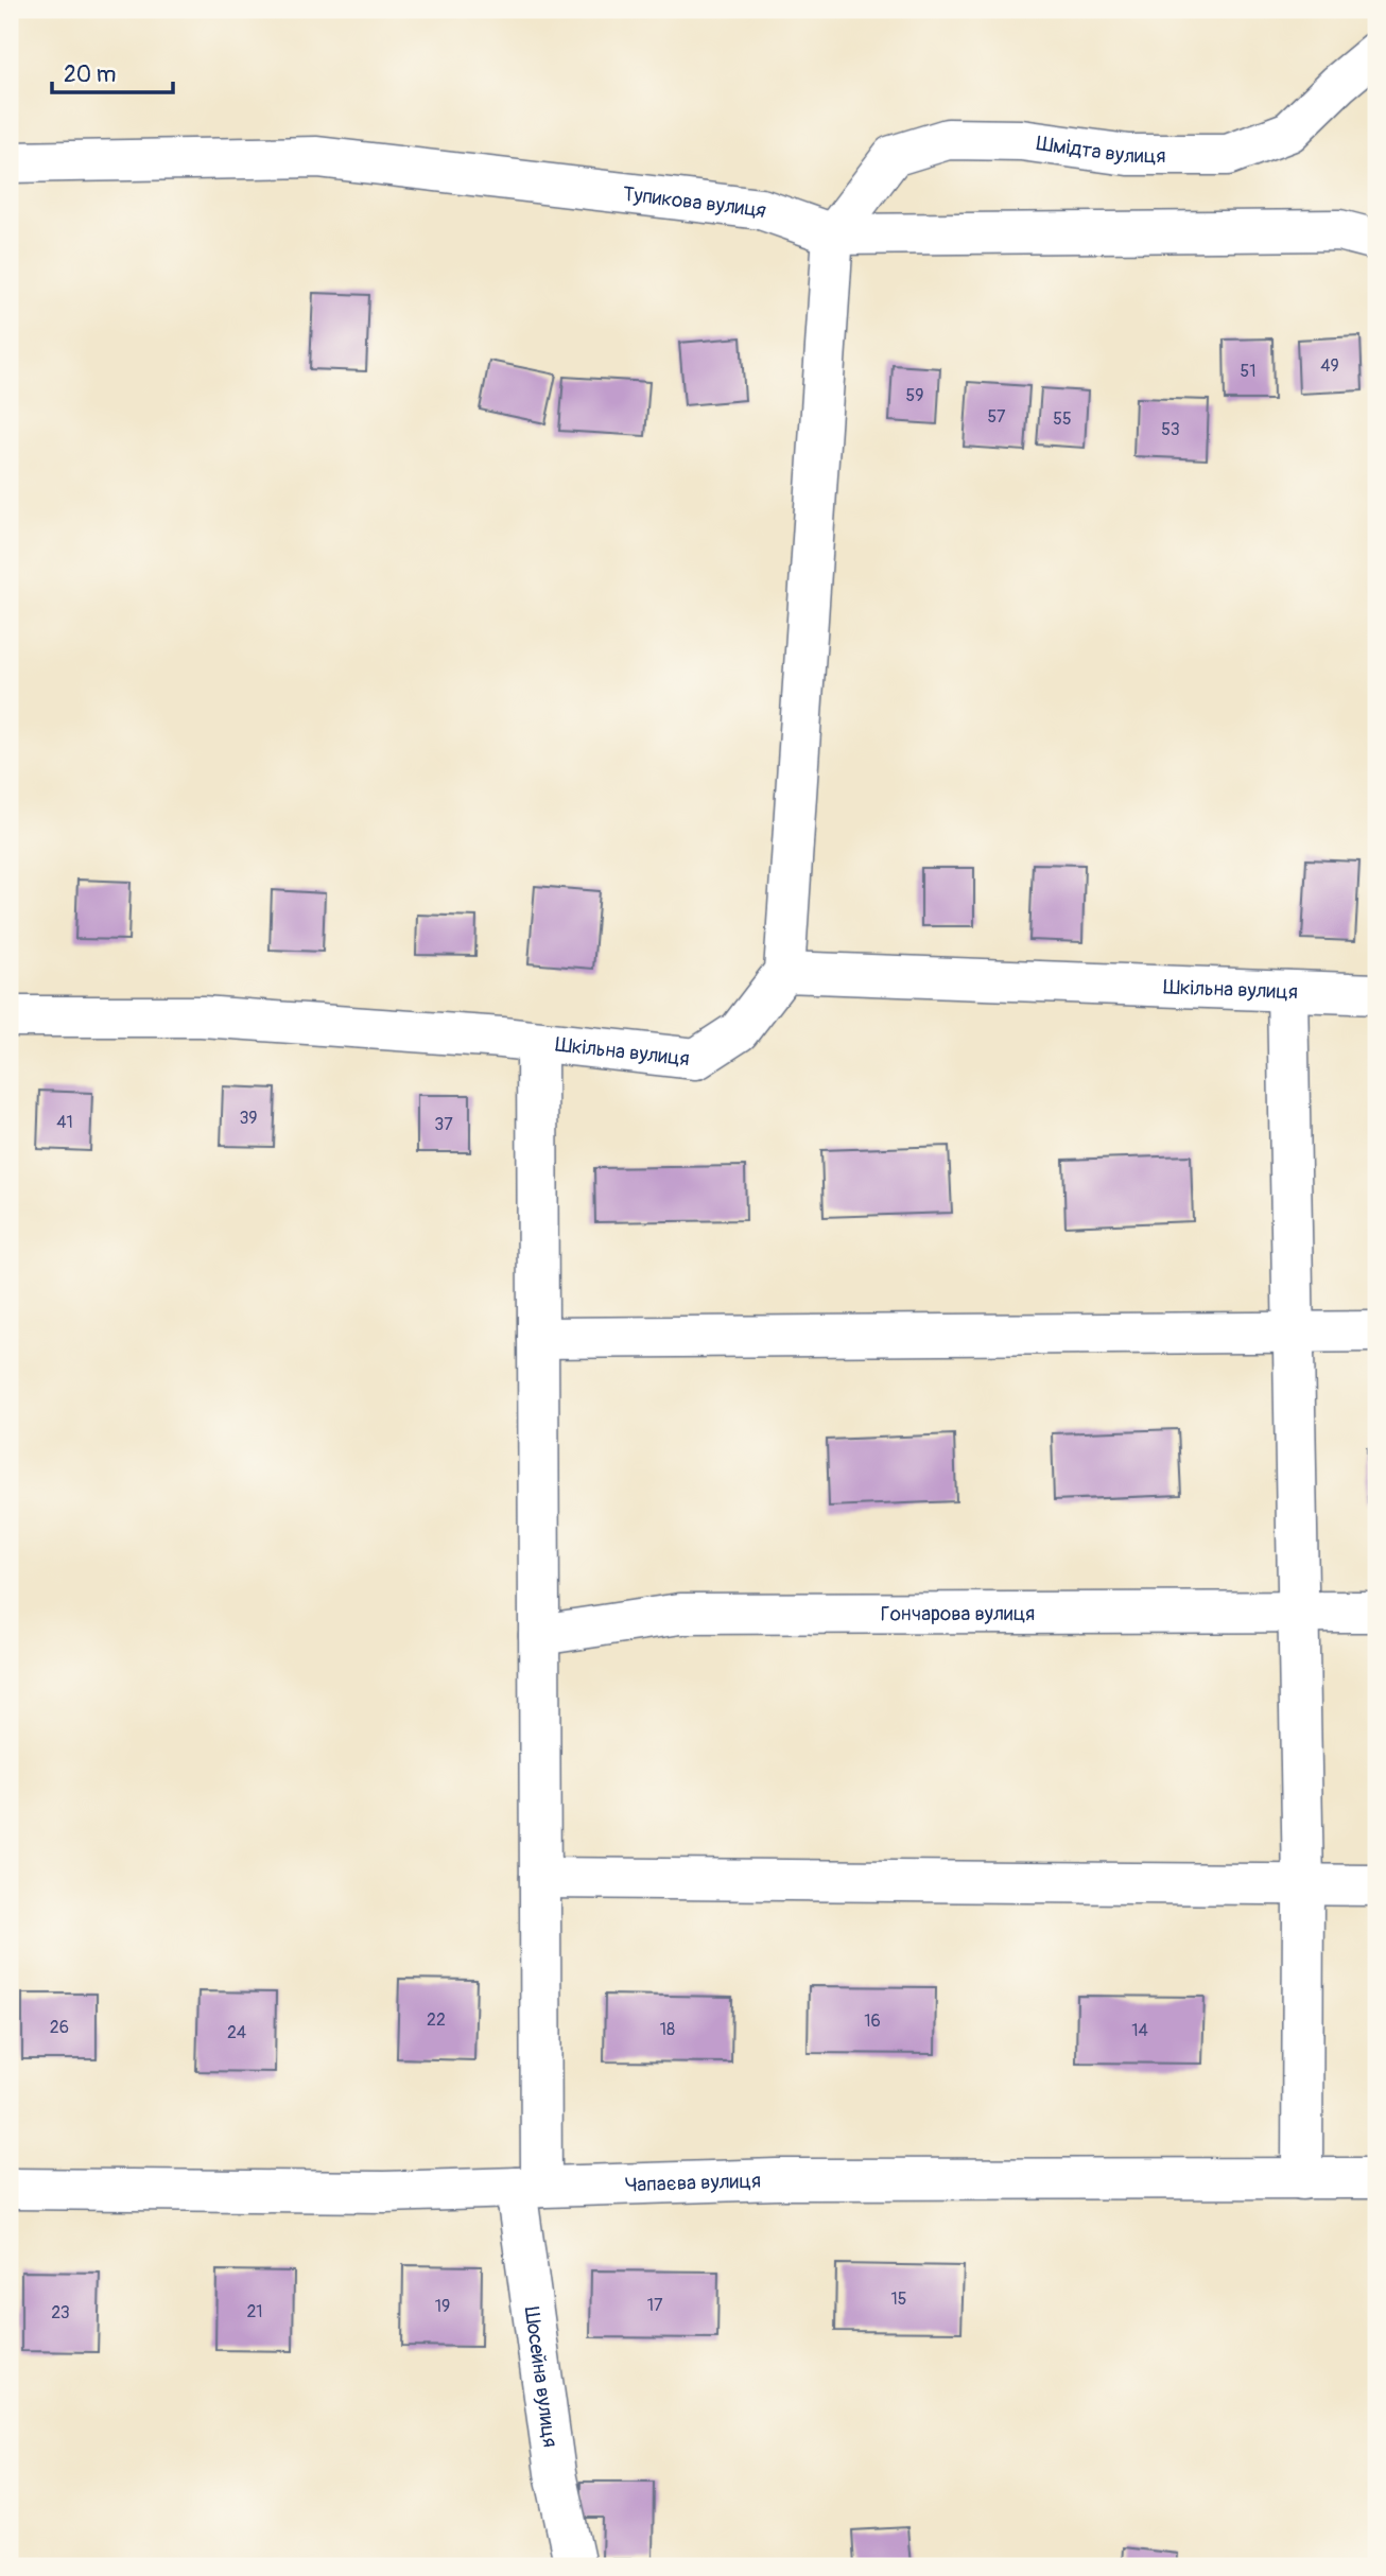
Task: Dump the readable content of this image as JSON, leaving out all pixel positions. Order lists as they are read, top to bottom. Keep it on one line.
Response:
{"streets":{"street":["Шмідта вулиця","Тупикова вулиця","Шкільна вулиця","Гончарова вулиця","Чапаєва вулиця","Шосейна вулиця"]},"crossings":[["Шмідта вулиця","Тупикова вулиця"],["Шкільна вулиця","Шосейна вулиця"],["Гончарова вулиця","Шосейна вулиця"],["Чапаєва вулиця","Шосейна вулиця"]],"house_numbers":["49","51","59","57","55","53","39","41","37","22","16","26","18","14","24","15","17","19","21","23"],"scale_bar":"20 m"}
